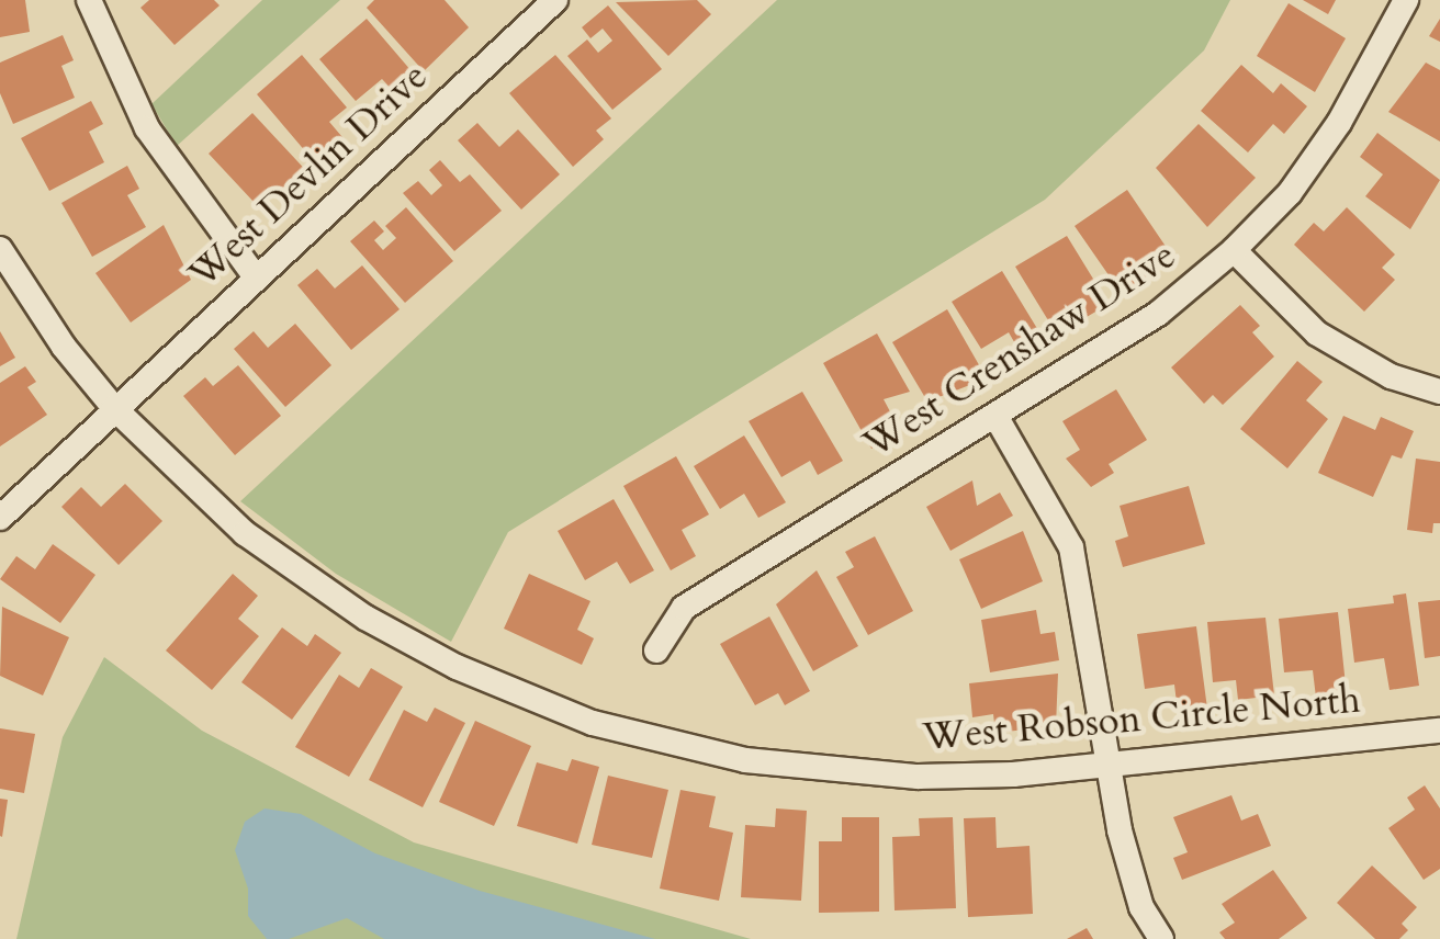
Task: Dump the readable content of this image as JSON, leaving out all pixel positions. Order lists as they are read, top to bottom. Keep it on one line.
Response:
{"streets":{"street":["West Devlin Drive","West Crenshaw Drive","West Robson Circle North"]},"crossings":[["West Devlin Drive","West Robson Circle North"]]}
